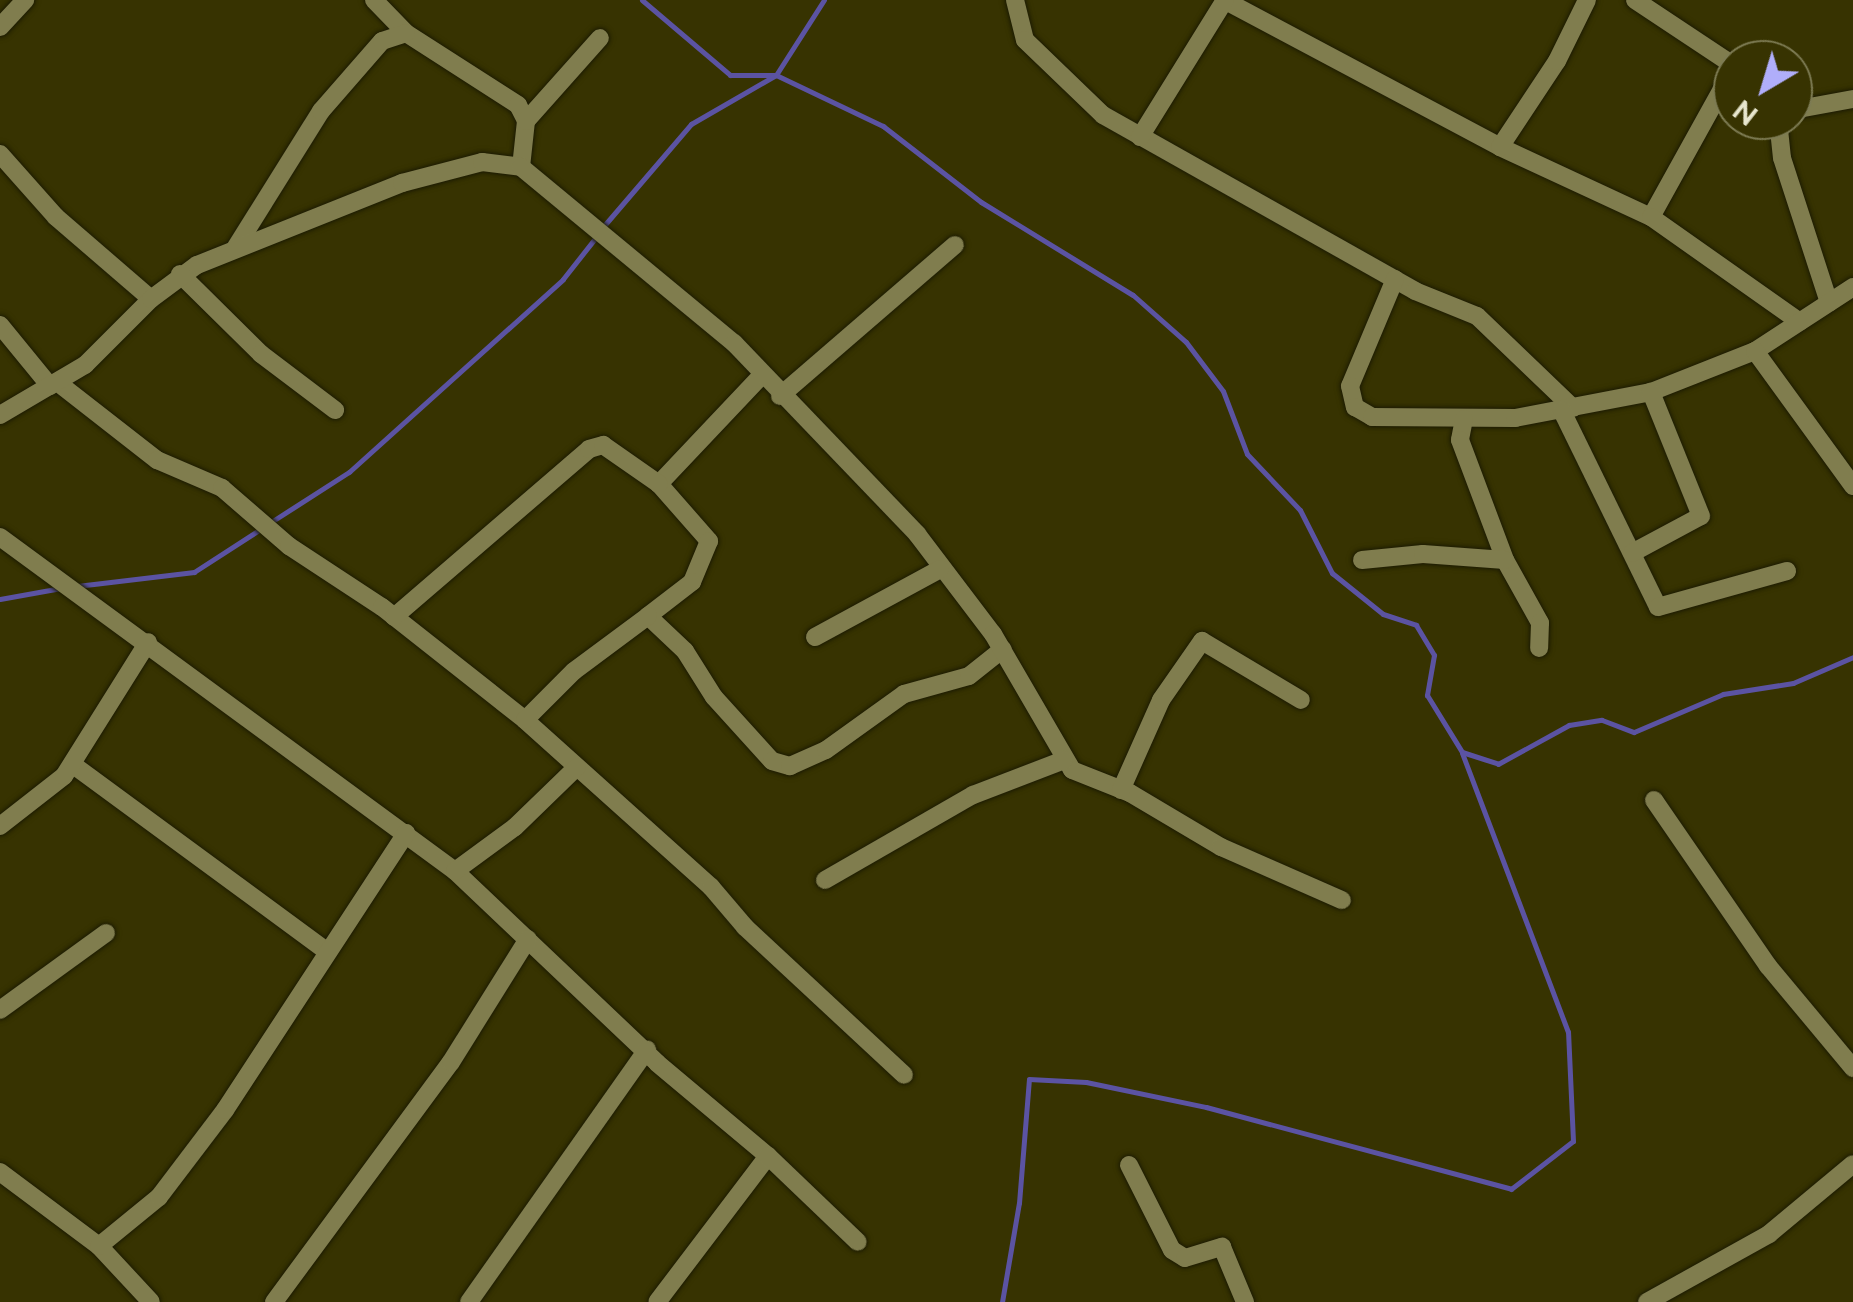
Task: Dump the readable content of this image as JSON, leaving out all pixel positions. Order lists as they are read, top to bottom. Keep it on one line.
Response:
{"north":"bottom left"}
